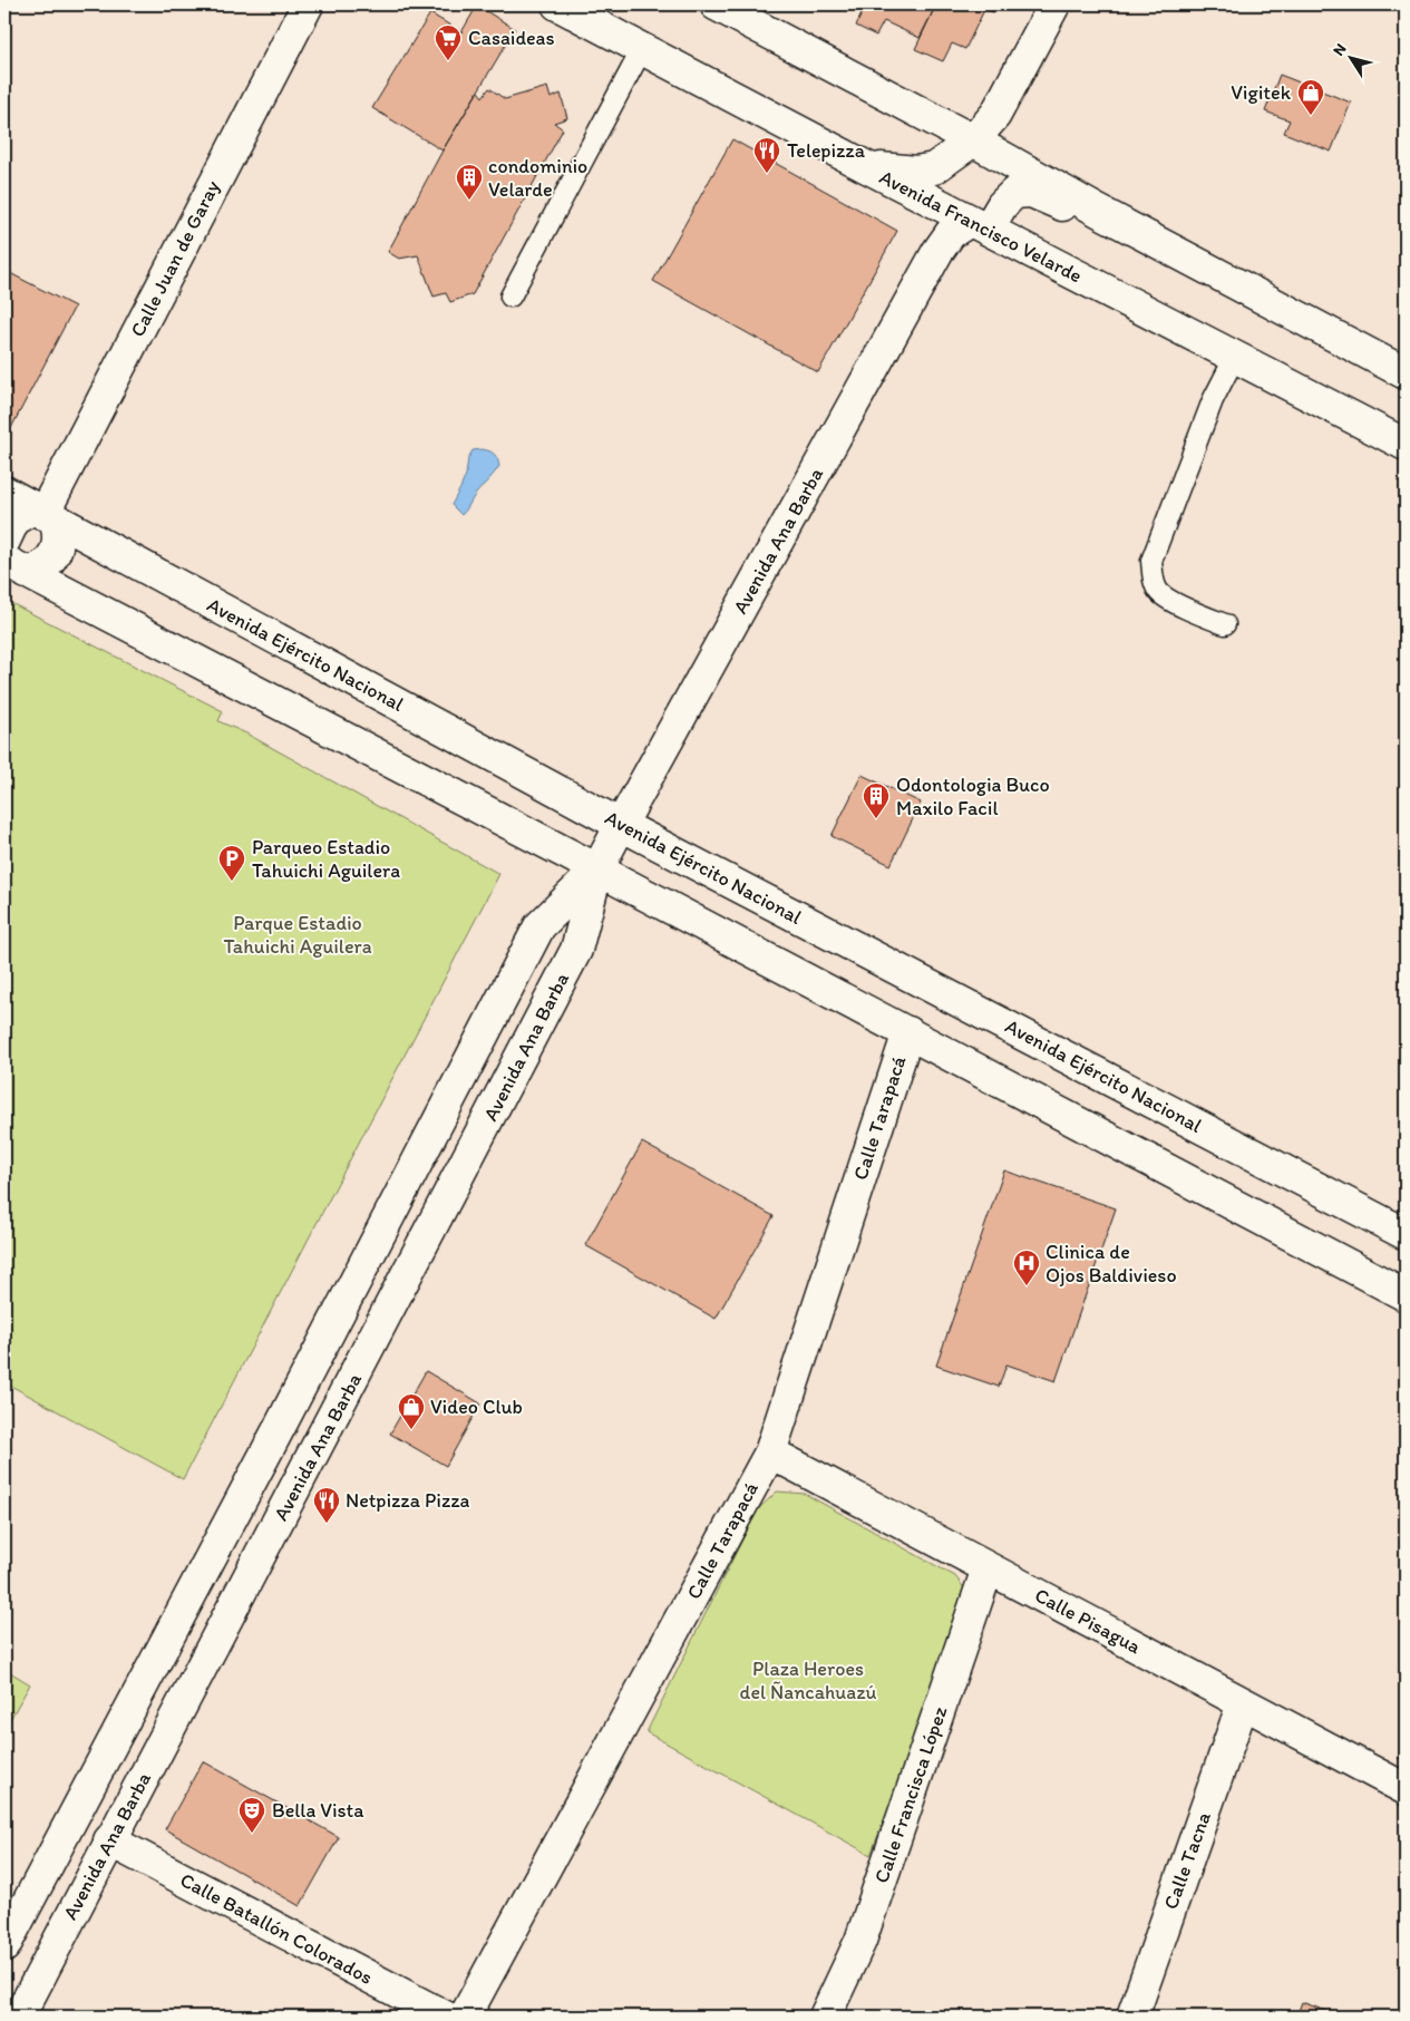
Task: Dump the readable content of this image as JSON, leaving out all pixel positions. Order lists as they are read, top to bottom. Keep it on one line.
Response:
{"streets":{"street":["Avenida Francisco Velarde","Calle Juan de Garay","Avenida Ana Barba","Avenida Ejército Nacional","Calle Tarapacá","Calle Pisagua","Calle Francisca López","Calle Tacna","Calle Batallón Colorados"]},"crossings":[["Avenida Francisco Velarde","Avenida Ana Barba"],["Calle Juan de Garay","Avenida Ejército Nacional"],["Avenida Ana Barba","Avenida Ejército Nacional"],["Avenida Ana Barba","Calle Batallón Colorados"],["Calle Tarapacá","Calle Pisagua"],["Calle Pisagua","Calle Francisca López"],["Calle Pisagua","Calle Tacna"]],"parks":["Parque Estadio Tahuichi Aguilera","Plaza Heroes del Ñancahuazú"],"places":{"supermarket":["Casaideas"],"shop":["Vigitek","Video Club"],"restaurant":["Telepizza","Netpizza Pizza"],"building":["condominio Velarde","Odontologia Buco Maxilo Facil"],"parking":["Parqueo Estadio Tahuichi Aguilera"],"hospital":["Clinica de Ojos Baldivieso"],"theatre":["Bella Vista"]},"north":"top left"}
